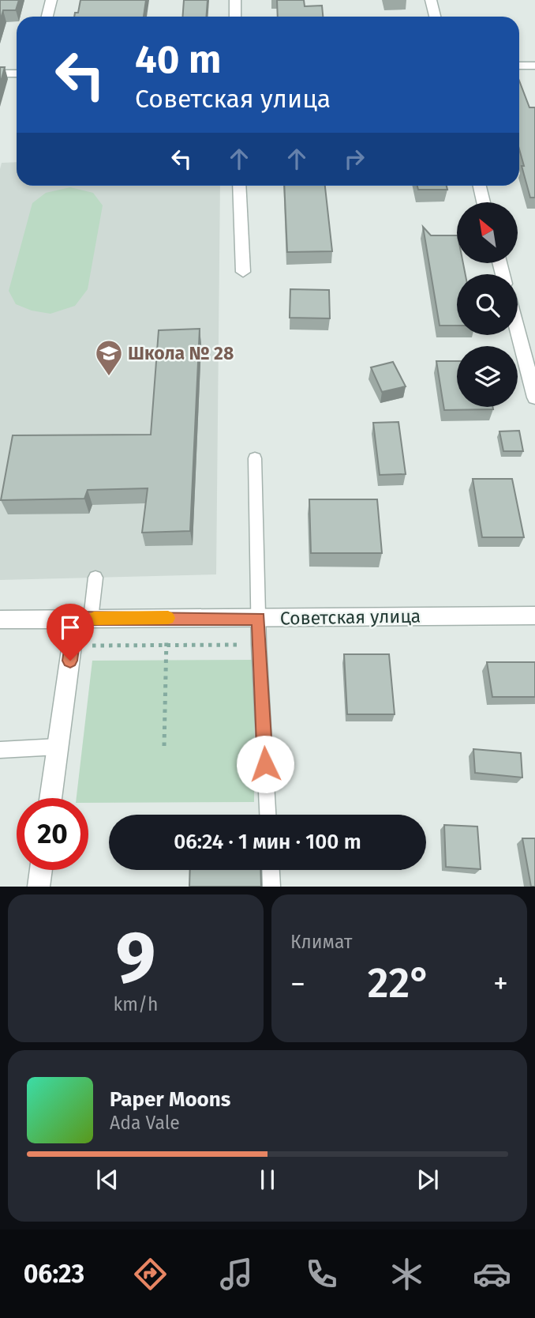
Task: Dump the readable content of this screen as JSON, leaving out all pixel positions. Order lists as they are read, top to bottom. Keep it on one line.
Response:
{"streets":{"street":["Советская улица"]},"places":{"school or university":["Школа № 28"]},"north":"top left","page":{"turn":["40 m","Советская улица"],"limit":"20","trip":"06:24 · 1 мин · 100 m","tile":[["9","km/h"],"Климат"],"heat":["−","22°","+"],"song":["Paper Moons","Ada Vale"],"tabs":"06:23"}}
